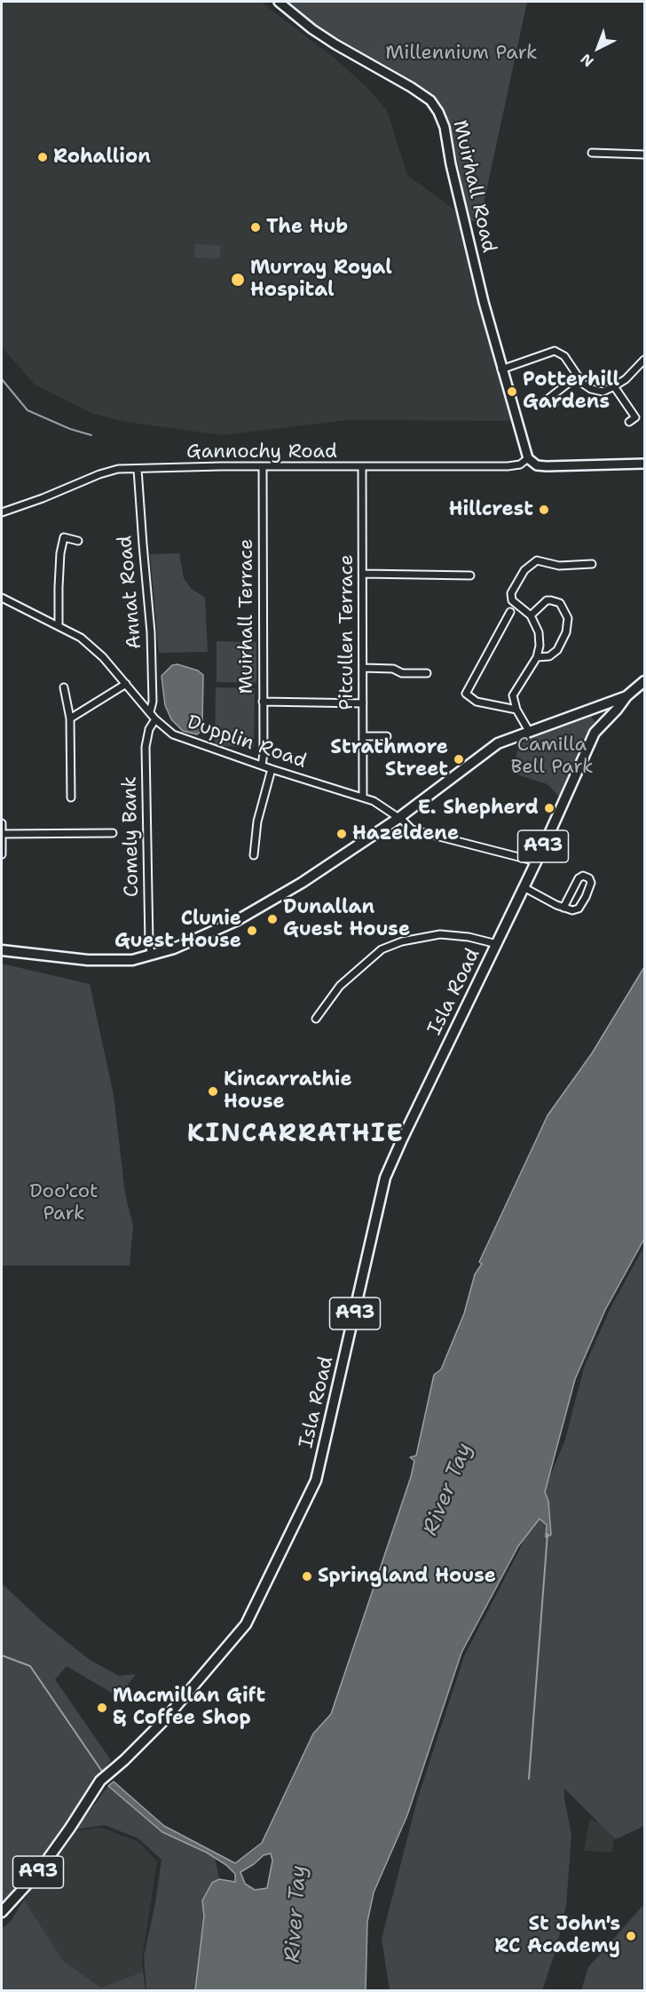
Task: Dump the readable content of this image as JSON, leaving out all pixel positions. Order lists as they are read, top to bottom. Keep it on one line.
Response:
{"streets":{"main road":["A93","Isla Road"],"street":["Muirhall Road","Gannochy Road","Annat Road","Muirhall Terrace","Pitcullen Terrace","Dupplin Road","Comely Bank"]},"crossings":[["Muirhall Road","Gannochy Road"],["Gannochy Road","Annat Road"],["Gannochy Road","Muirhall Terrace"],["Gannochy Road","Pitcullen Terrace"],["Annat Road","Dupplin Road"],["Muirhall Terrace","Dupplin Road"],["Pitcullen Terrace","Dupplin Road"],["Dupplin Road","Comely Bank"],["Dupplin Road","Isla Road"],["A93","Isla Road"]],"districts":["KINCARRATHIE"],"water":["River Tay"],"parks":["Millennium Park","Camilla Bell Park","Doo'cot Park"],"places":["Rohallion","The Hub","Murray Royal Hospital","Potterhill Gardens","Hillcrest","Strathmore Street","E. Shepherd","Hazeldene","Dunallan Guest House","Clunie Guest House","Kincarrathie House","Springland House","Macmillan Gift & Coffee Shop","St John's RC Academy"],"north":"bottom left"}
